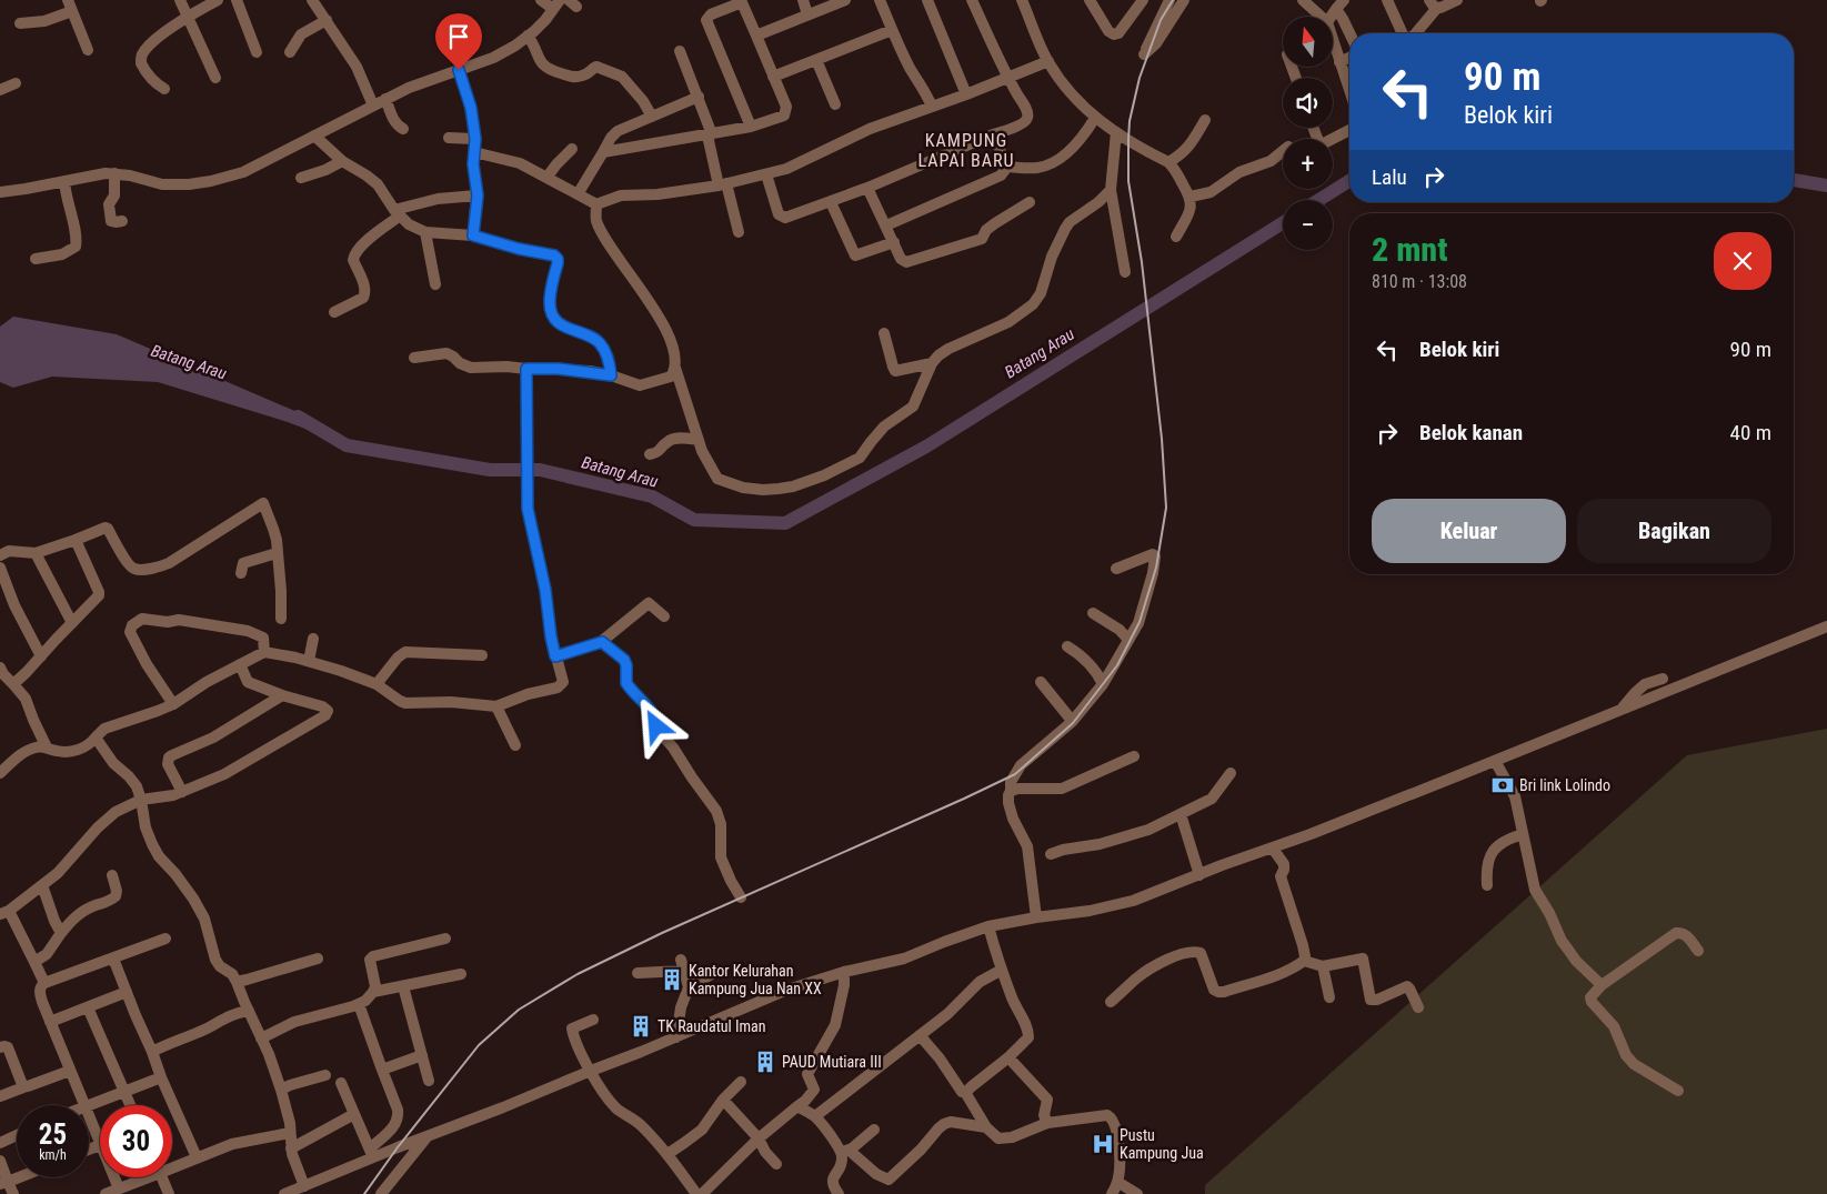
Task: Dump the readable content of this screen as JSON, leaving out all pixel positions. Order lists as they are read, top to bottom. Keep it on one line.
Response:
{"districts":["KAMPUNG LAPAI BARU"],"water":["Batang Arau"],"places":{"bank":["Bri link Lolindo"],"building":["Kantor Kelurahan Kampung Jua Nan XX","TK Raudatul Iman","PAUD Mutiara III"],"hospital":["Pustu Kampung Jua"]},"north":"top","page":{"map_buttons":["+","−"],"turn":["90 m","Belok kiri"],"then":"Lalu","heading":["2 mnt","810 m · 13:08"],"list":[{"name":"Belok kiri","value":"90 m"},{"name":"Belok kanan","value":"40 m"}],"buttons":["Keluar","Bagikan"],"speed":"25 km/h","limit":"30"}}
